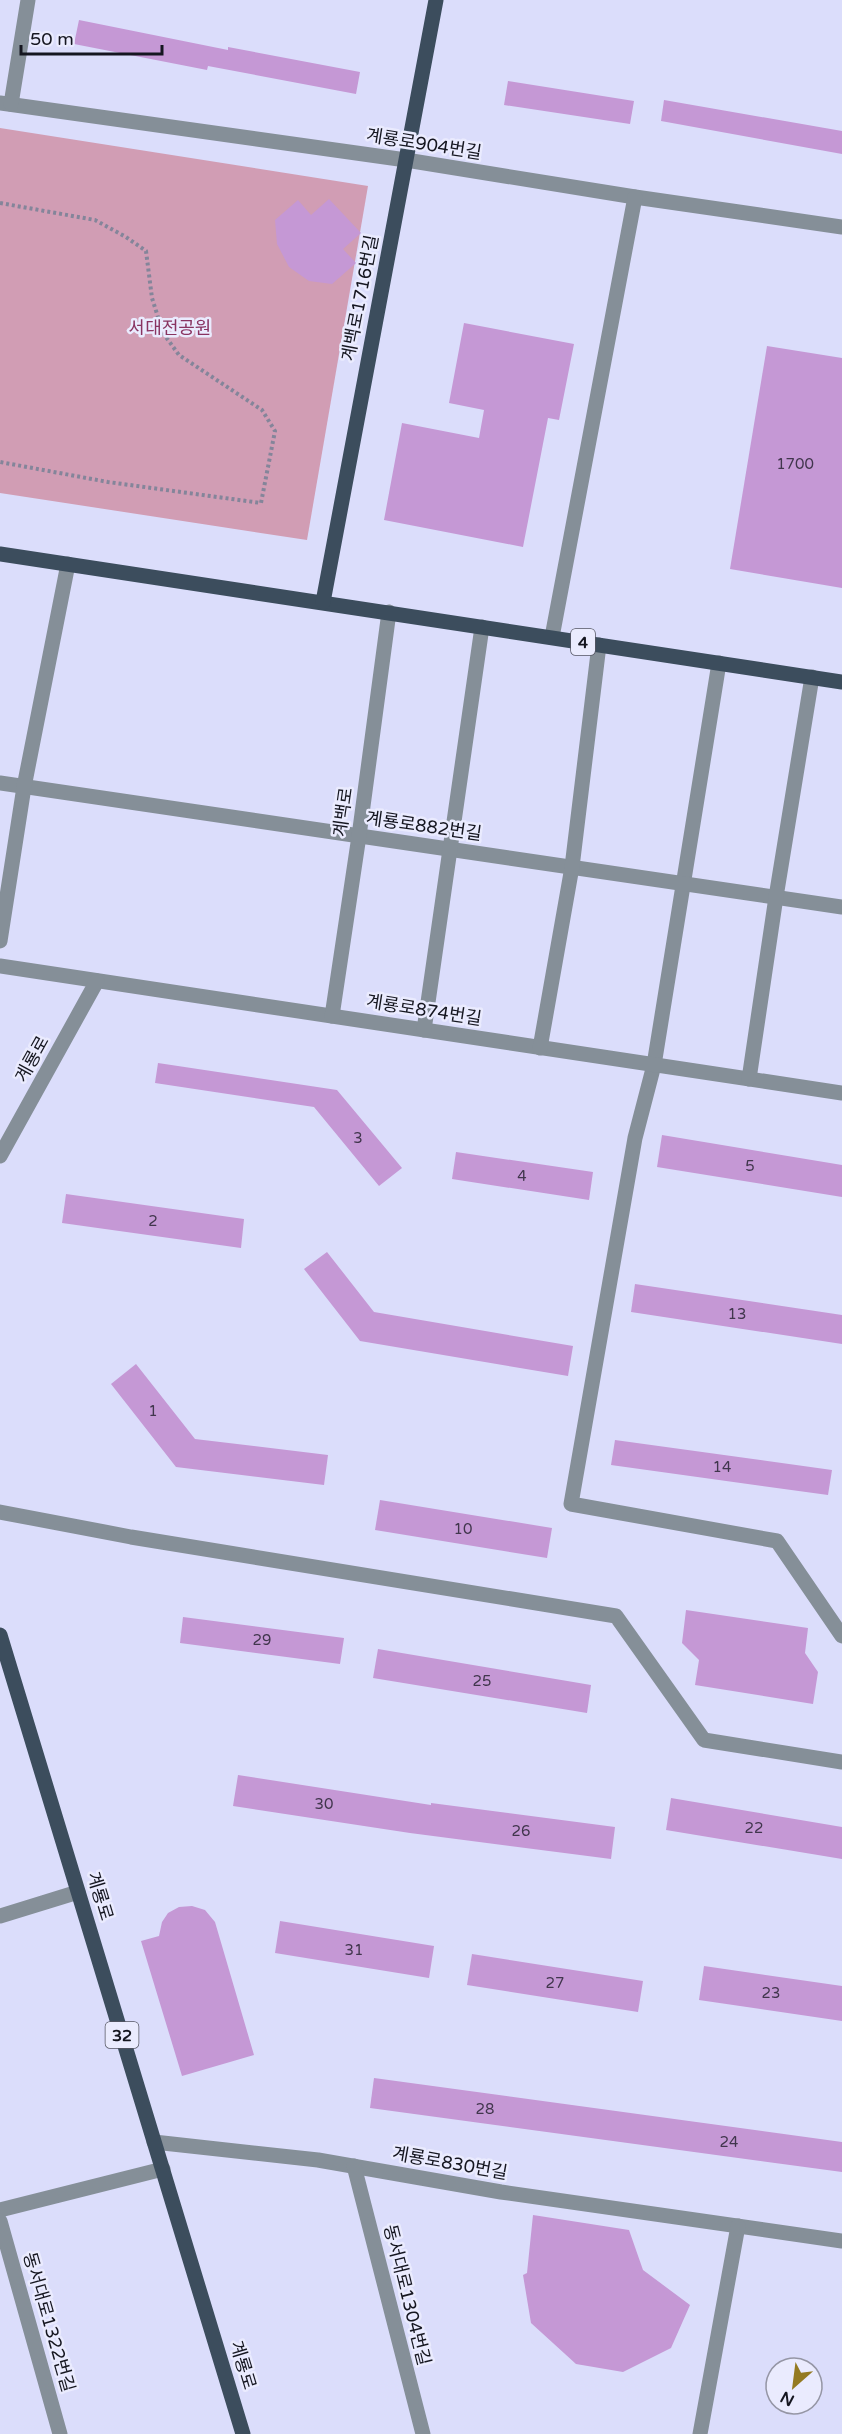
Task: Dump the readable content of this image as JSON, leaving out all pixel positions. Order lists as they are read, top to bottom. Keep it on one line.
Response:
{"streets":{"main road":["계백로1716번길","4","계룡로","32"],"street":["계룡로904번길","계백로","계룡로882번길","계룡로874번길","계룡로830번길","동서대로1304번길","동서대로1322번길"]},"crossings":[["계룡로904번길","계백로1716번길"],["계백로1716번길","4"],["4","계백로"],["계백로","계룡로882번길"],["계백로","계룡로874번길"],["계룡로874번길","계룡로"],["계룡로","계룡로830번길"],["계룡로830번길","동서대로1304번길"]],"parks":["서대전공원"],"house_numbers":["1700","3","5","4","2","13","1","14","10","29","25","30","22","26","31","27","23","28","24"],"scale_bar":"50 m","north":"bottom left"}
